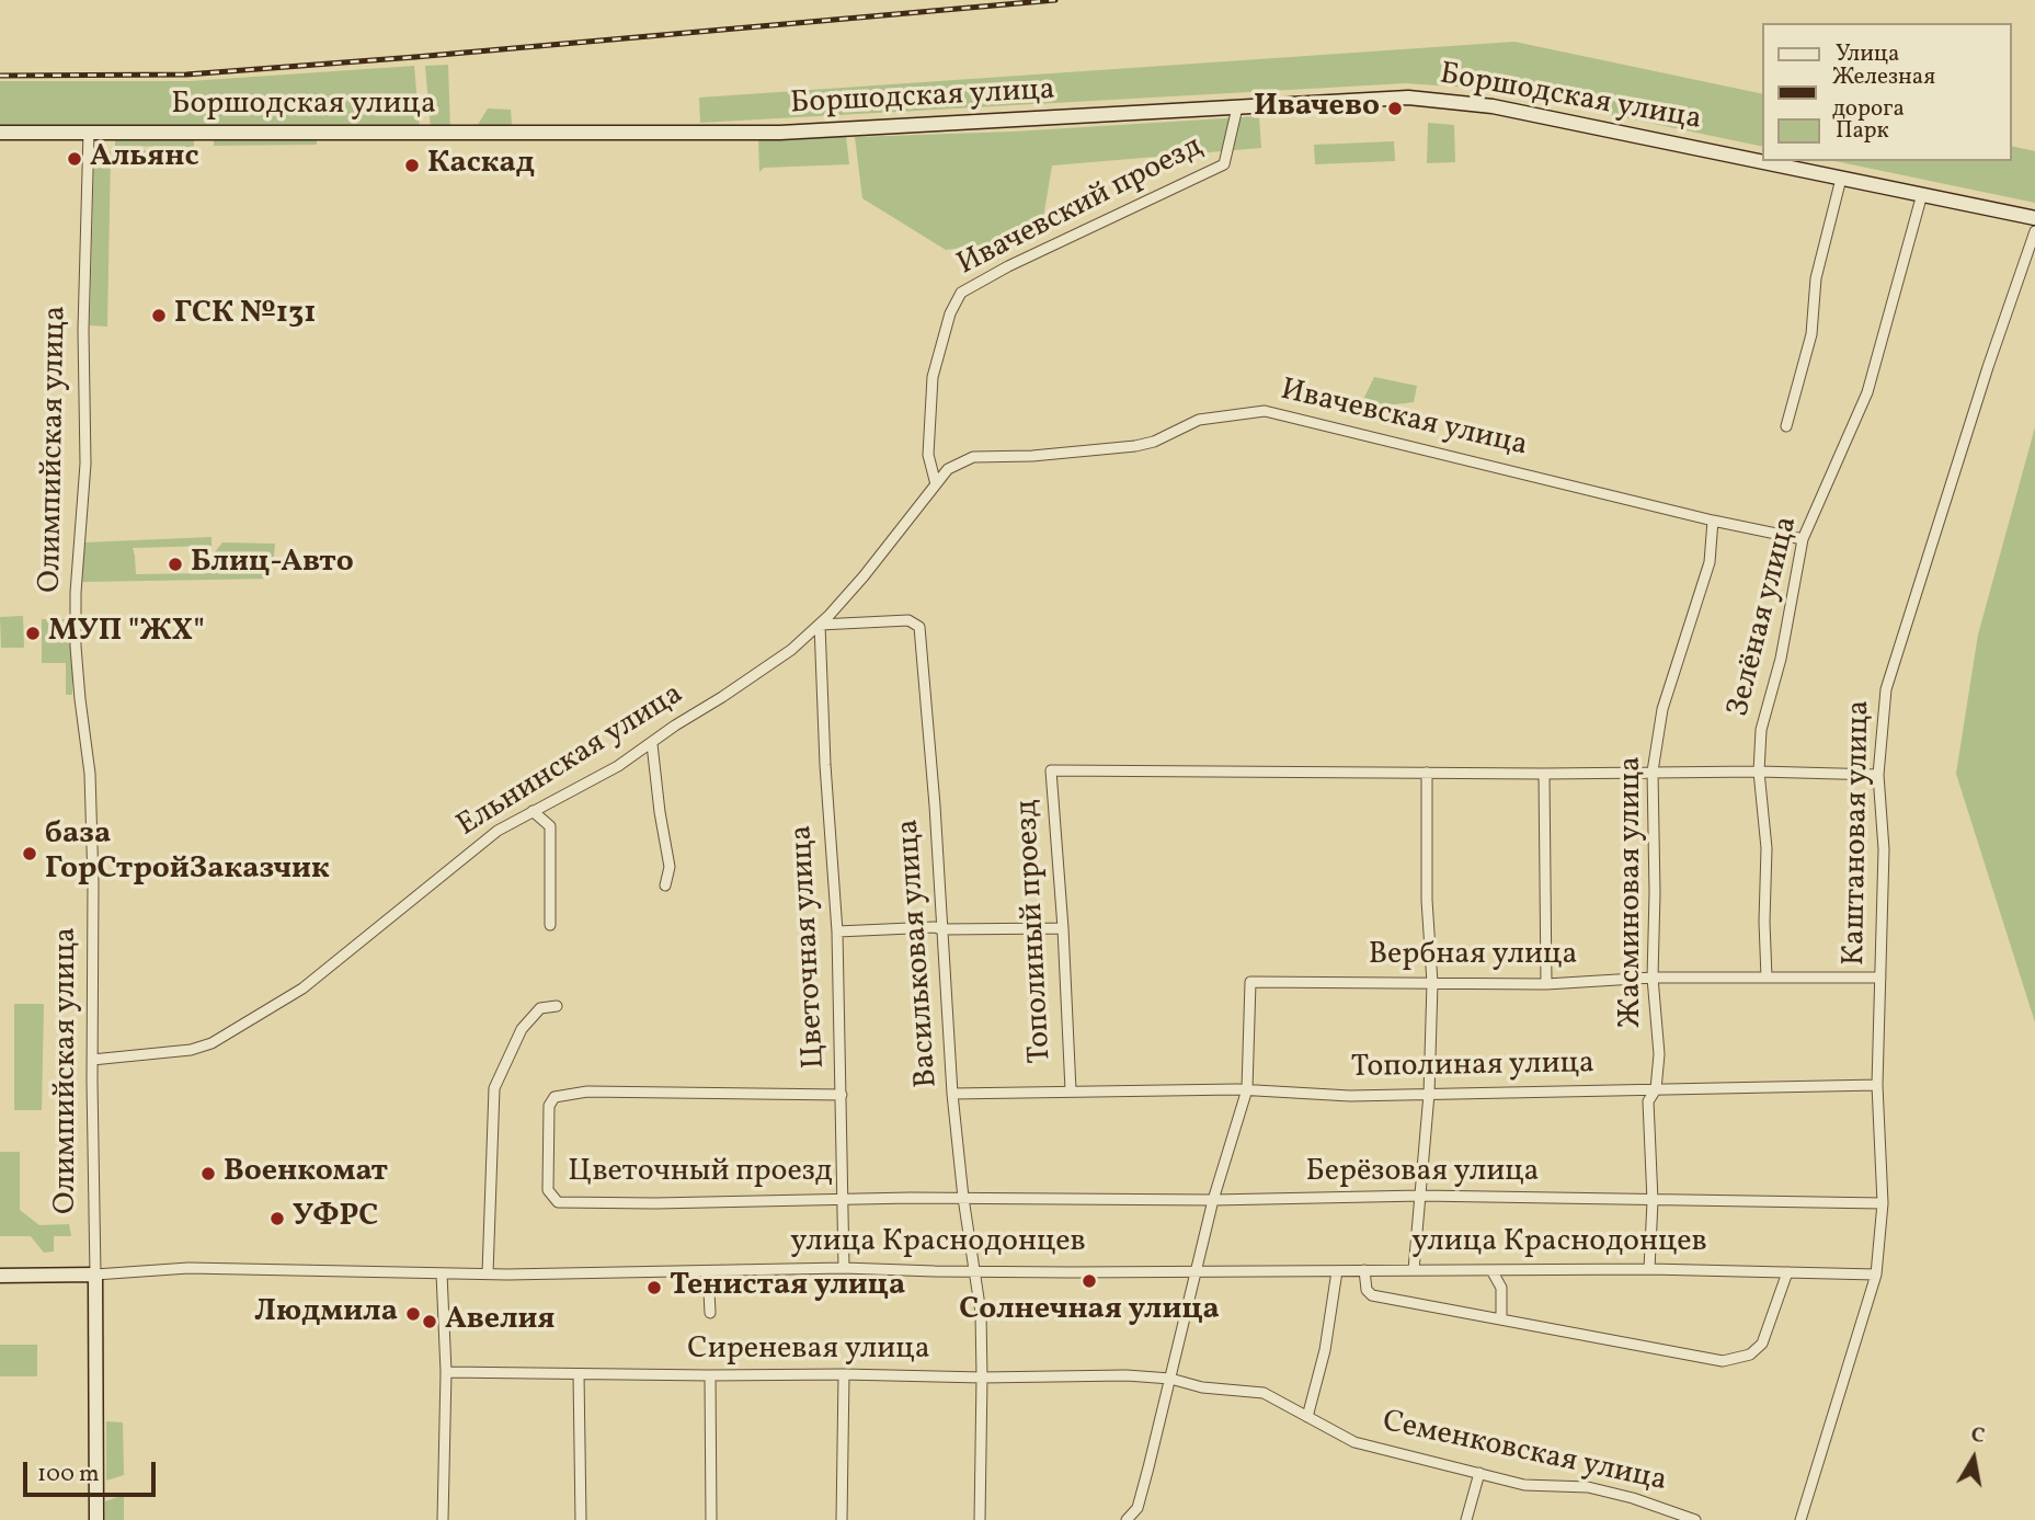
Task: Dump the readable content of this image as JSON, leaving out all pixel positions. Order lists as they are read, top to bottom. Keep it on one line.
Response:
{"streets":{"street":["Боршодская улица","Ивачевский проезд","Ивачевская улица","Олимпийская улица","Зелёная улица","Ельнинская улица","Каштановая улица","Жасминовая улица","Тополиный проезд","Цветочная улица","Васильковая улица","Вербная улица","Тополиная улица","Цветочный проезд","Берёзовая улица","улица Краснодонцев","Сиреневая улица","Семенковская улица"]},"crossings":[["Боршодская улица","Ивачевский проезд"],["Боршодская улица","Олимпийская улица"],["Боршодская улица","Зелёная улица"],["Ивачевский проезд","Ельнинская улица"],["Ивачевская улица","Зелёная улица"],["Ивачевская улица","Ельнинская улица"],["Ивачевская улица","Жасминовая улица"],["Олимпийская улица","Ельнинская улица"],["Олимпийская улица","улица Краснодонцев"],["Зелёная улица","Вербная улица"],["Ельнинская улица","Цветочная улица"],["Ельнинская улица","Васильковая улица"],["Каштановая улица","Вербная улица"],["Каштановая улица","Тополиная улица"],["Каштановая улица","Берёзовая улица"],["Каштановая улица","улица Краснодонцев"],["Жасминовая улица","Вербная улица"],["Жасминовая улица","Тополиная улица"],["Жасминовая улица","Берёзовая улица"],["Жасминовая улица","улица Краснодонцев"],["Тополиный проезд","Тополиная улица"],["Цветочная улица","Васильковая улица"],["Цветочная улица","Цветочный проезд"],["Цветочная улица","улица Краснодонцев"],["Васильковая улица","Тополиная улица"],["Васильковая улица","Цветочный проезд"],["Васильковая улица","Берёзовая улица"],["Васильковая улица","улица Краснодонцев"],["Васильковая улица","Сиреневая улица"],["Вербная улица","Тополиная улица"],["Цветочный проезд","Берёзовая улица"],["Сиреневая улица","Семенковская улица"]],"places":["Ивачево","Альянс","Каскад","ГСК №131","Блиц-Авто","МУП \"ЖХ\"","база ГорСтройЗаказчик","Военкомат","УФРС","Солнечная улица","Тенистая улица","Людмила","Авелия"],"legend":["Улица","Железная дорога","Парк"],"scale_bar":"100 m","north":"top"}
